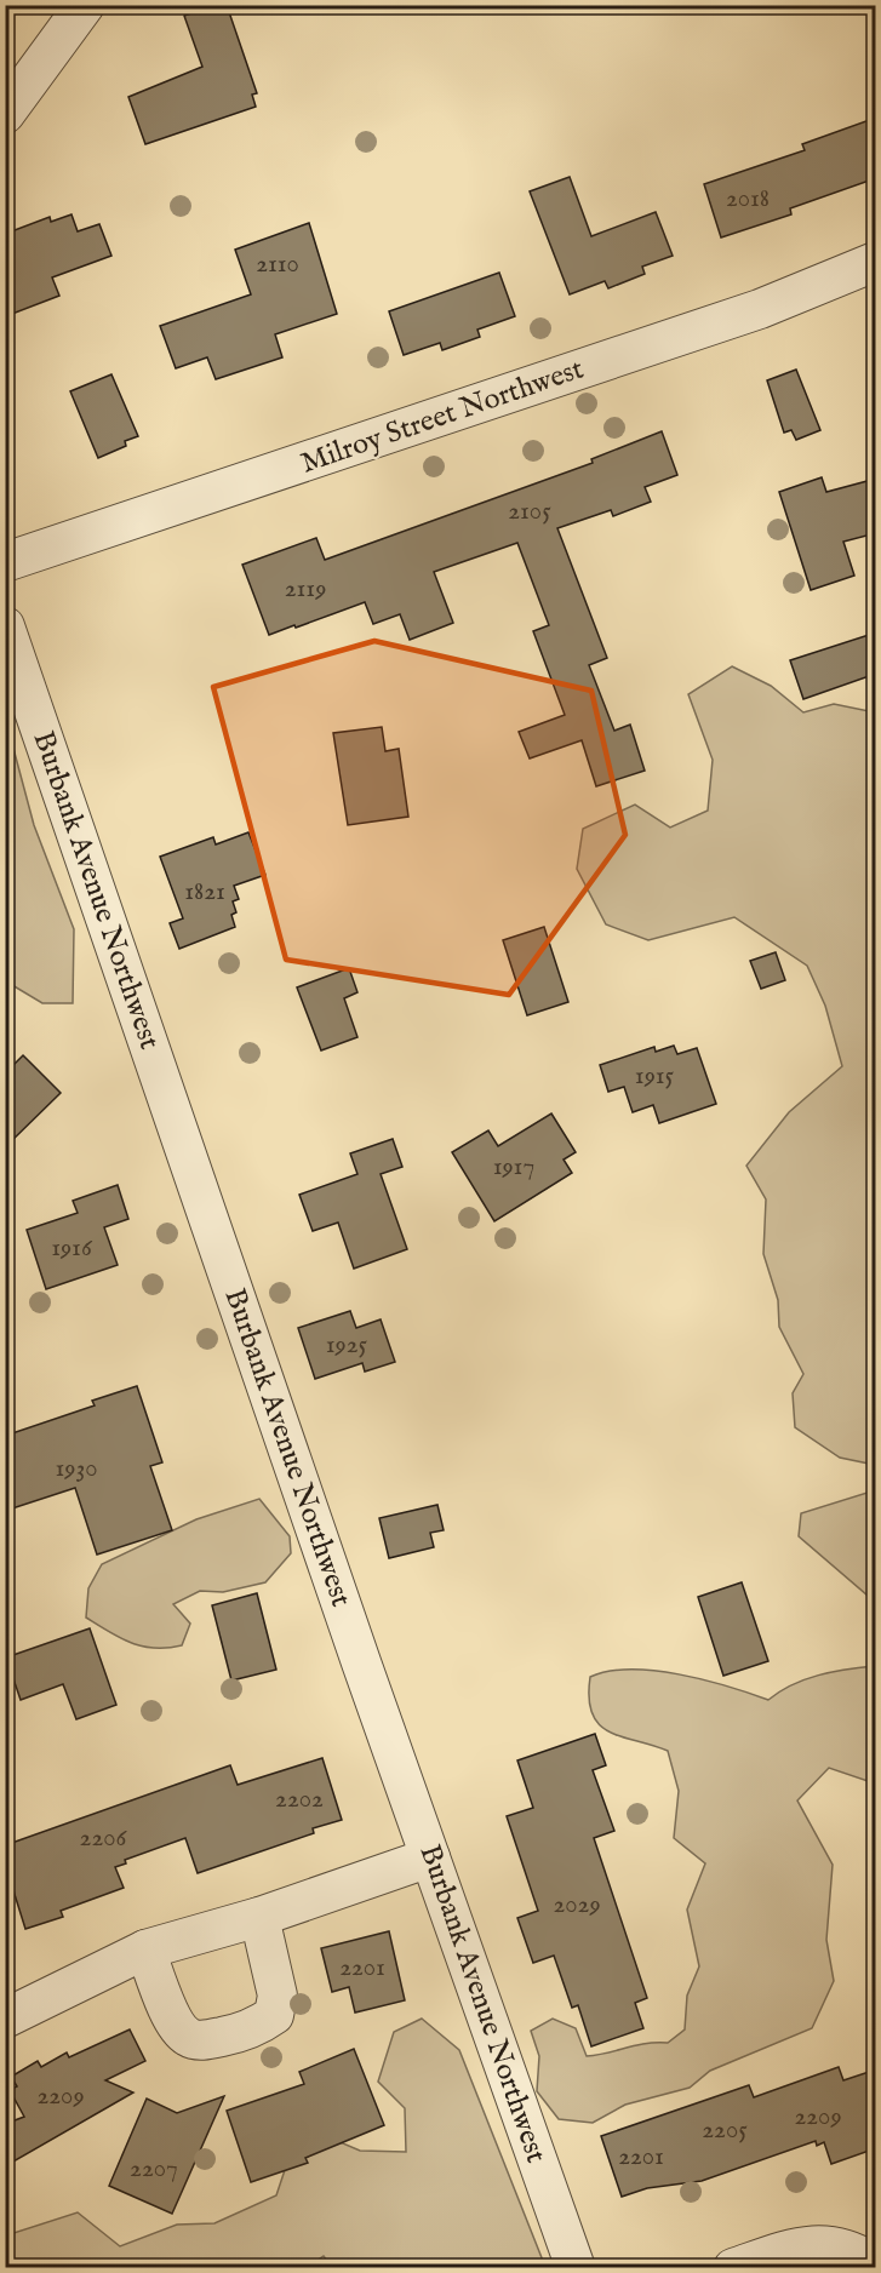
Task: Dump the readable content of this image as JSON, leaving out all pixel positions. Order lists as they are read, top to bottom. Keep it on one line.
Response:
{"streets":{"street":["Milroy Street Northwest","Burbank Avenue Northwest"]},"house_numbers":["2018","2110","2105","2119","1821","1915","1917","1916","1925","1930","2202","2206","2029","2201","2209","2209","2205","2201","2207"]}
